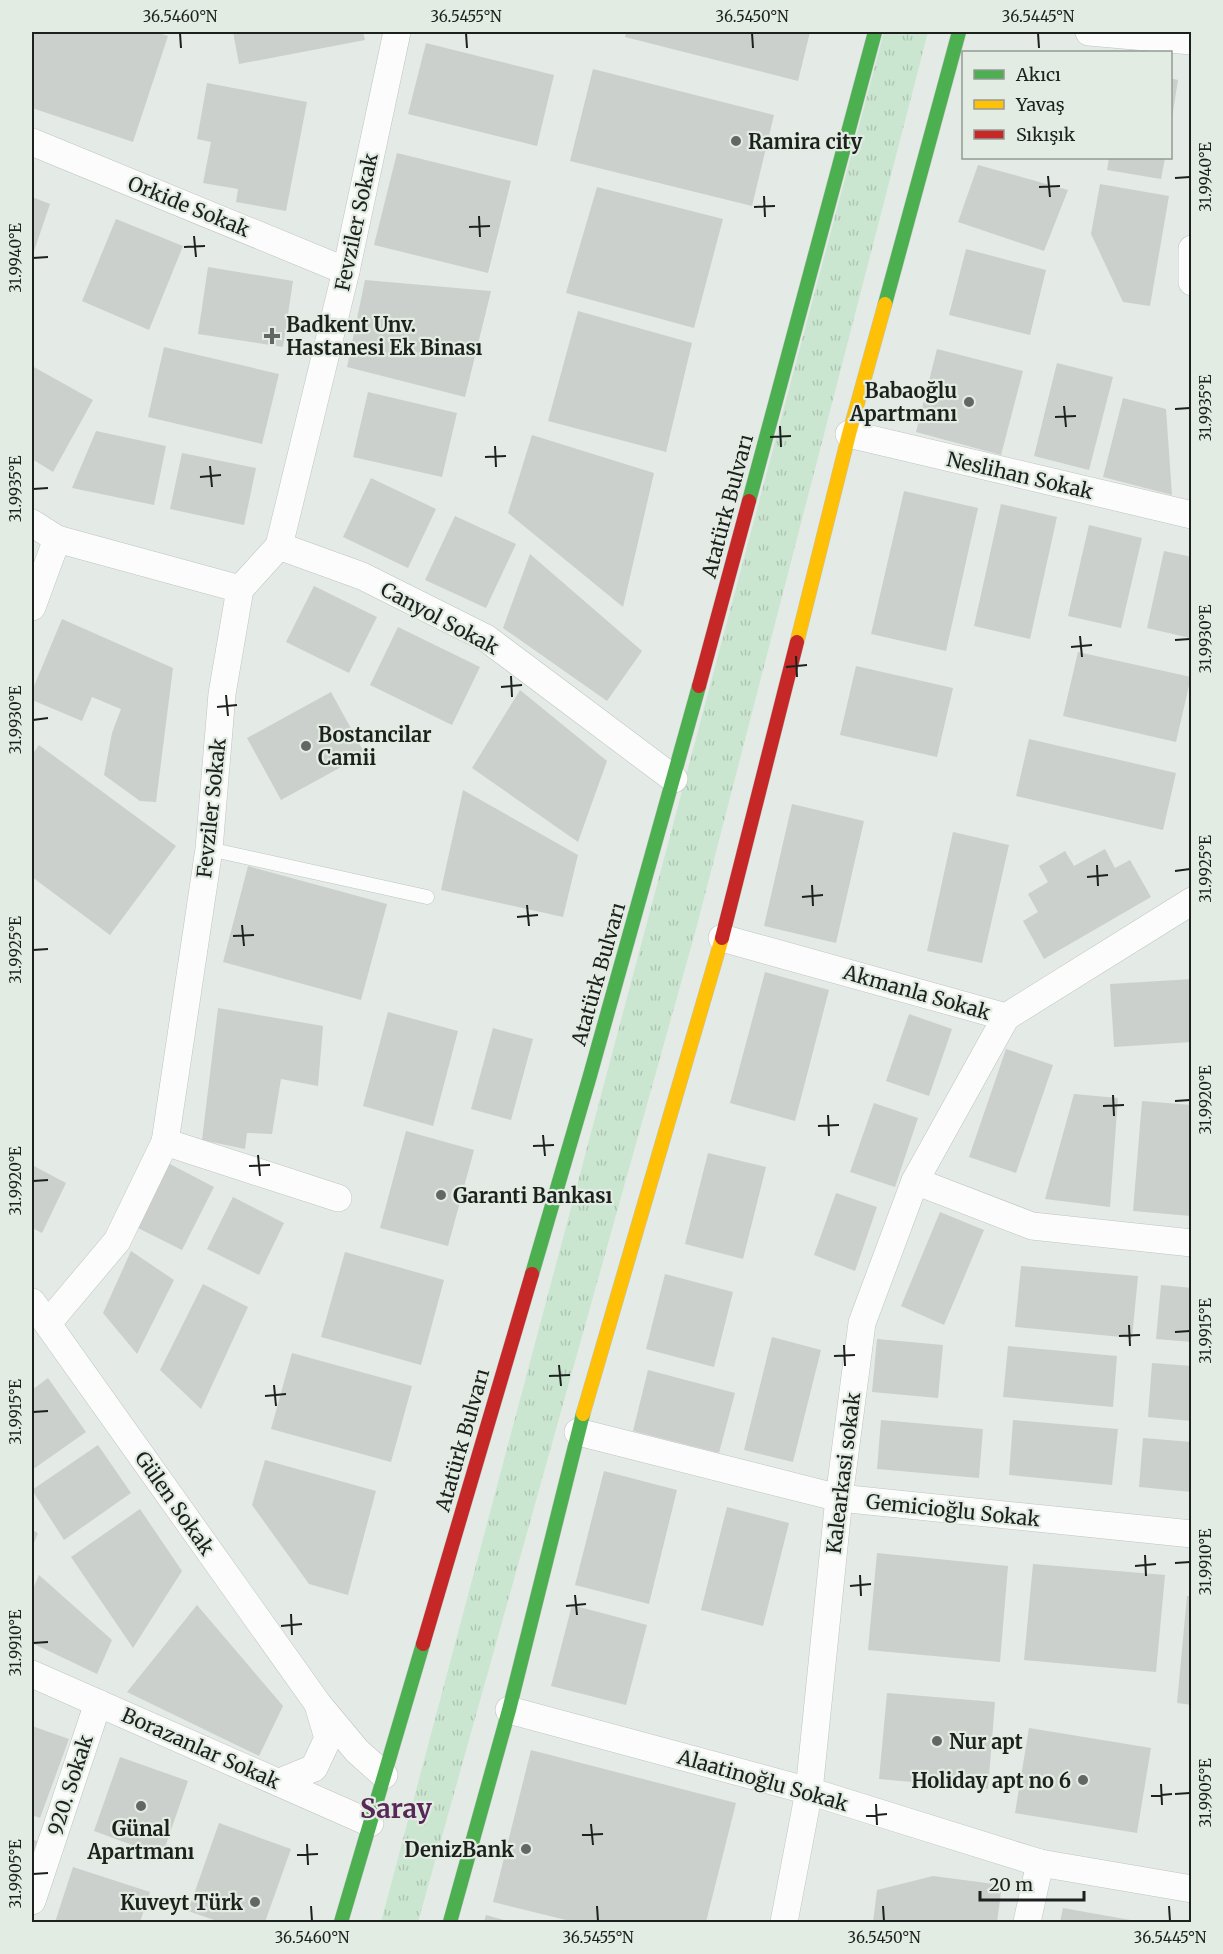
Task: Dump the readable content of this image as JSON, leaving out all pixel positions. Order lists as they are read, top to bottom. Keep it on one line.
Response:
{"streets":{"street":["Orkide Sokak","Fevziler Sokak","Neslihan Sokak","Atatürk Bulvarı","Canyol Sokak","Akmanla Sokak","Kalearkasi sokak","Gülen Sokak","Gemicioğlu Sokak","Borazanlar Sokak","Alaatinoğlu Sokak","920. Sokak"]},"crossings":[["Orkide Sokak","Fevziler Sokak"],["Fevziler Sokak","Canyol Sokak"],["Fevziler Sokak","Gülen Sokak"],["Atatürk Bulvarı","Canyol Sokak"],["Atatürk Bulvarı","Gülen Sokak"],["Atatürk Bulvarı","Borazanlar Sokak"],["Akmanla Sokak","Kalearkasi sokak"],["Kalearkasi sokak","Gemicioğlu Sokak"],["Kalearkasi sokak","Alaatinoğlu Sokak"],["Gülen Sokak","Borazanlar Sokak"],["Borazanlar Sokak","920. Sokak"]],"districts":["Saray"],"places":{"other":["Ramira city","Babaoğlu Apartmanı","Bostancilar Camii","Garanti Bankası","Nur apt","Holiday apt no 6","Günal Apartmanı","DenizBank","Kuveyt Türk"],"health":["Badkent Unv. Hastanesi Ek Binası"]},"legend":["Akıcı","Yavaş","Sıkışık"],"scale_bar":"20 m","coordinates":["36.5460°N","36.5455°N","36.5450°N","36.5445°N","31.9940°E","31.9935°E","31.9930°E","31.9925°E","31.9920°E","31.9915°E","31.9910°E","31.9905°E"]}
